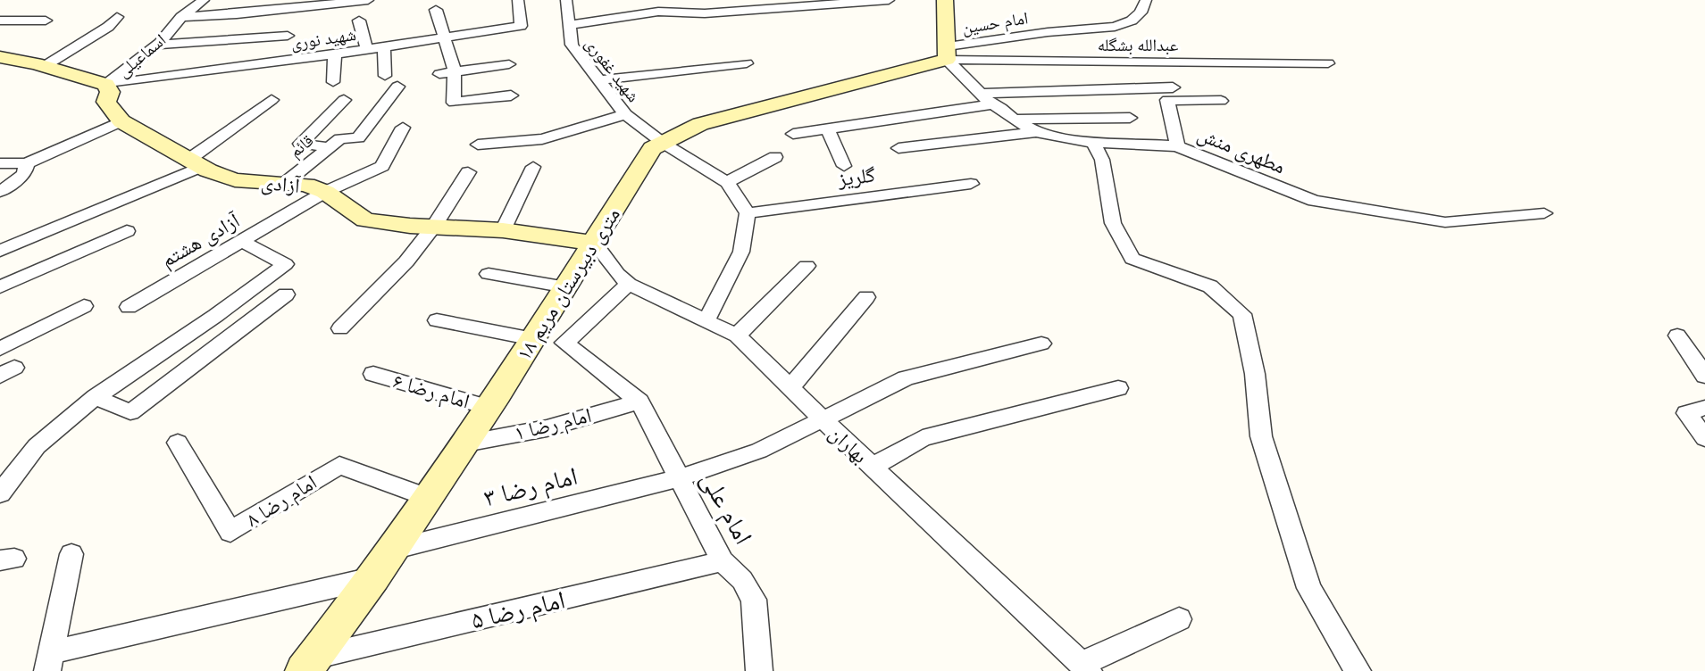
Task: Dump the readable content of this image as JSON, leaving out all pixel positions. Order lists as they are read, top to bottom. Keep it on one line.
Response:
{"streets":{"street":["امام حسین","شهید نوری","عبدالله بشگله","اسماعیلی","شهید غفوری","قائم","مطهری منش","گلریز","آزادی","آزادی هشتم","۱۸ متری دبیرستان مریم","امام رضا ۶","امام رضا ۱","بهاران","امام رضا ۳","امام رضا ۸","امام علی","امام رضا ۵"]},"crossings":[["امام حسین","عبدالله بشگله"],["امام حسین","مطهری منش"],["امام حسین","۱۸ متری دبیرستان مریم"],["شهید نوری","اسماعیلی"],["عبدالله بشگله","مطهری منش"],["عبدالله بشگله","۱۸ متری دبیرستان مریم"],["شهید غفوری","گلریز"],["شهید غفوری","آزادی"],["شهید غفوری","۱۸ متری دبیرستان مریم"],["شهید غفوری","بهاران"],["قائم","آزادی"],["مطهری منش","۱۸ متری دبیرستان مریم"],["گلریز","آزادی"],["گلریز","۱۸ متری دبیرستان مریم"],["گلریز","بهاران"],["آزادی","آزادی هشتم"],["آزادی","۱۸ متری دبیرستان مریم"],["آزادی","بهاران"],["۱۸ متری دبیرستان مریم","امام رضا ۶"],["۱۸ متری دبیرستان مریم","امام رضا ۱"],["۱۸ متری دبیرستان مریم","بهاران"],["۱۸ متری دبیرستان مریم","امام رضا ۳"],["۱۸ متری دبیرستان مریم","امام رضا ۸"],["۱۸ متری دبیرستان مریم","امام رضا ۵"],["امام رضا ۱","امام علی"],["بهاران","امام رضا ۳"],["امام رضا ۳","امام علی"],["امام علی","امام رضا ۵"]]}
